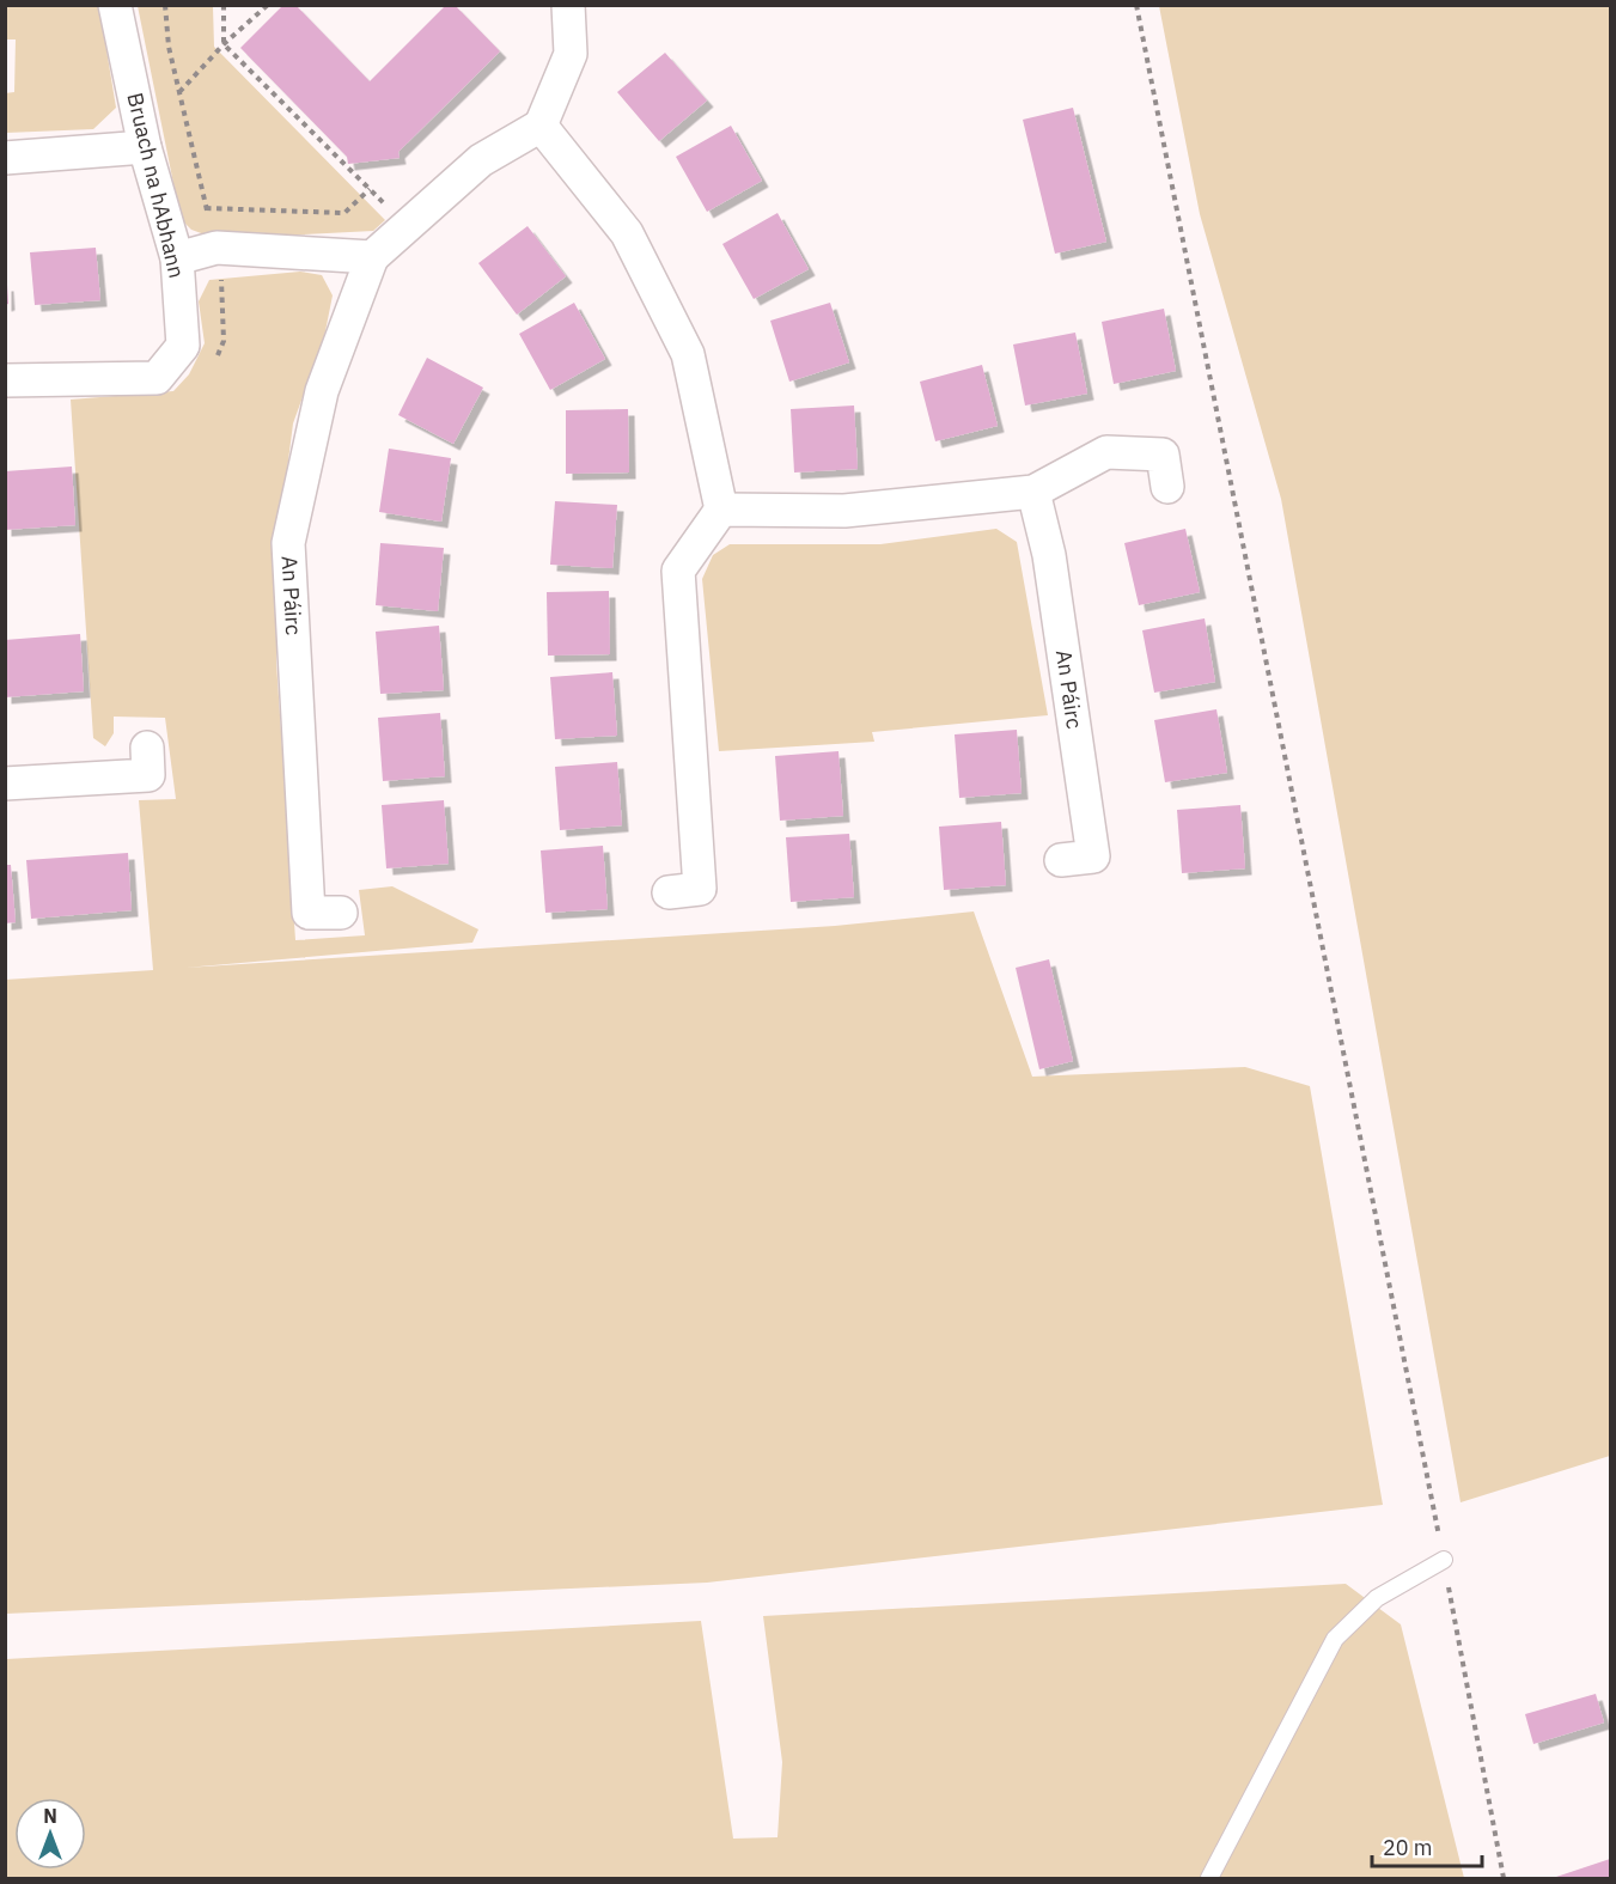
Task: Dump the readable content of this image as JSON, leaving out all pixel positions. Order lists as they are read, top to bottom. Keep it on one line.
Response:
{"streets":{"street":["Bruach na hAbhann","An Páirc"]},"scale_bar":"20 m","north":"top"}
